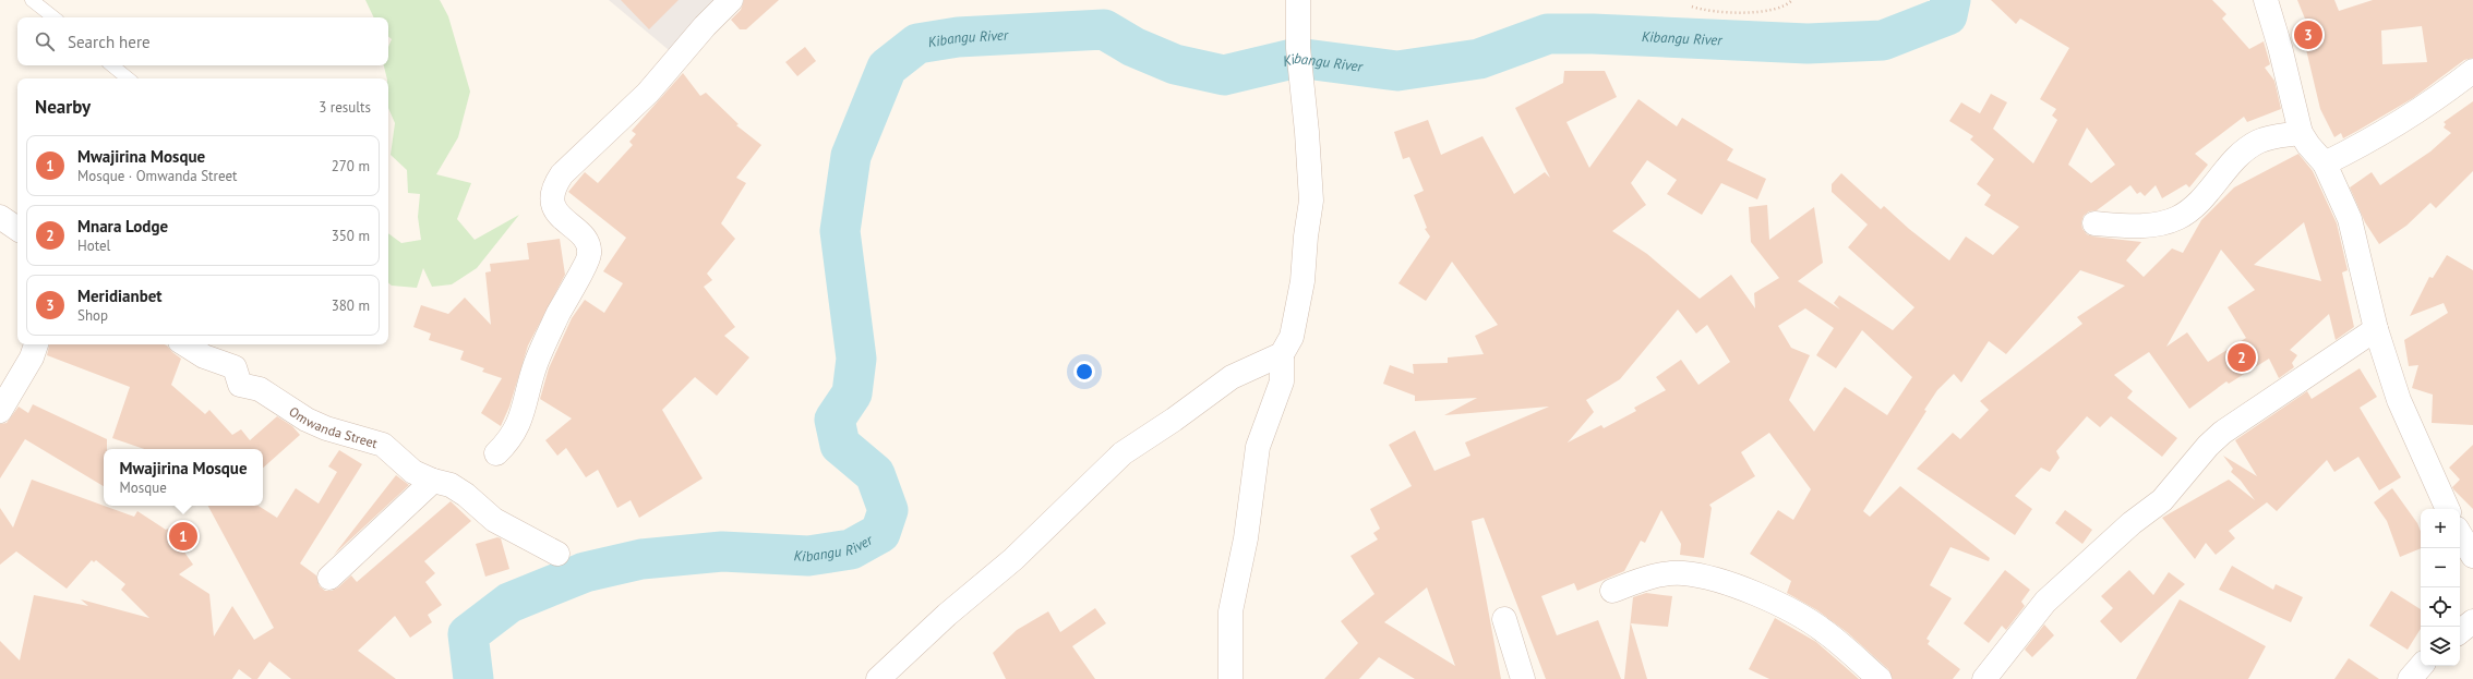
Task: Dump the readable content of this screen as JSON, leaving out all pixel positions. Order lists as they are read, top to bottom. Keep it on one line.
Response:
{"streets":{"street":["Omwanda Street"]},"water":["Kibangu River"],"page":{"search":"Search here","pins":["3","2","1"],"heading":["Nearby","3 results"],"list":[{"mark":"1","name":"Mwajirina Mosque","note":"Mosque · Omwanda Street","value":"270 m"},{"mark":"2","name":"Mnara Lodge","note":"Hotel","value":"350 m"},{"mark":"3","name":"Meridianbet","note":"Shop","value":"380 m"}],"popup":["Mwajirina Mosque","Mosque"],"map_buttons":["+","−"]}}
